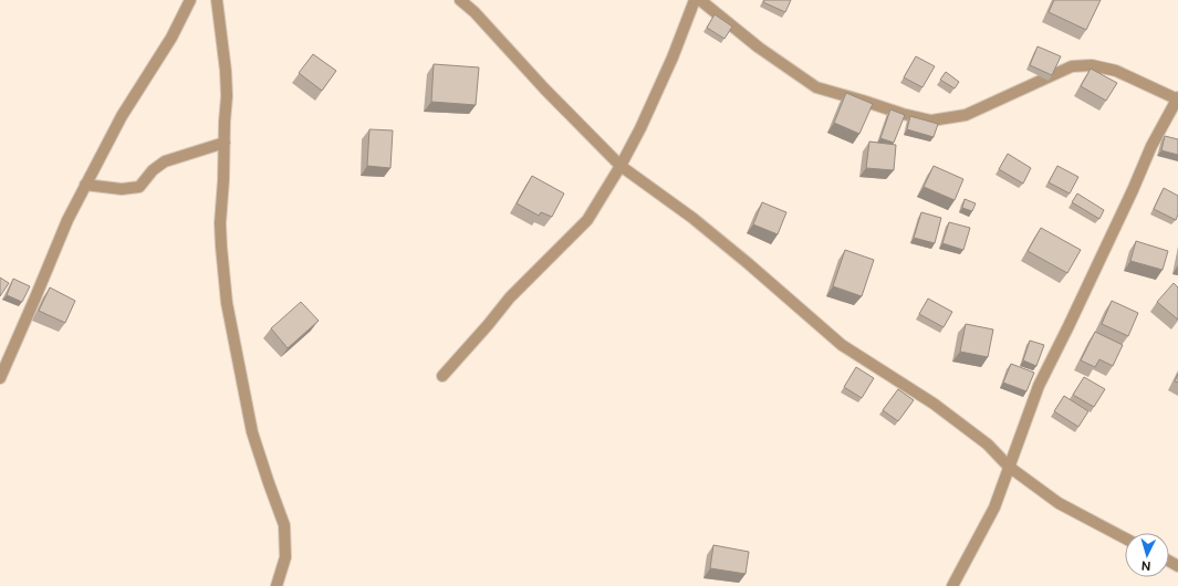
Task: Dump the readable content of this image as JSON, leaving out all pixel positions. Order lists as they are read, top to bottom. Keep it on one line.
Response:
{"north":"bottom"}
